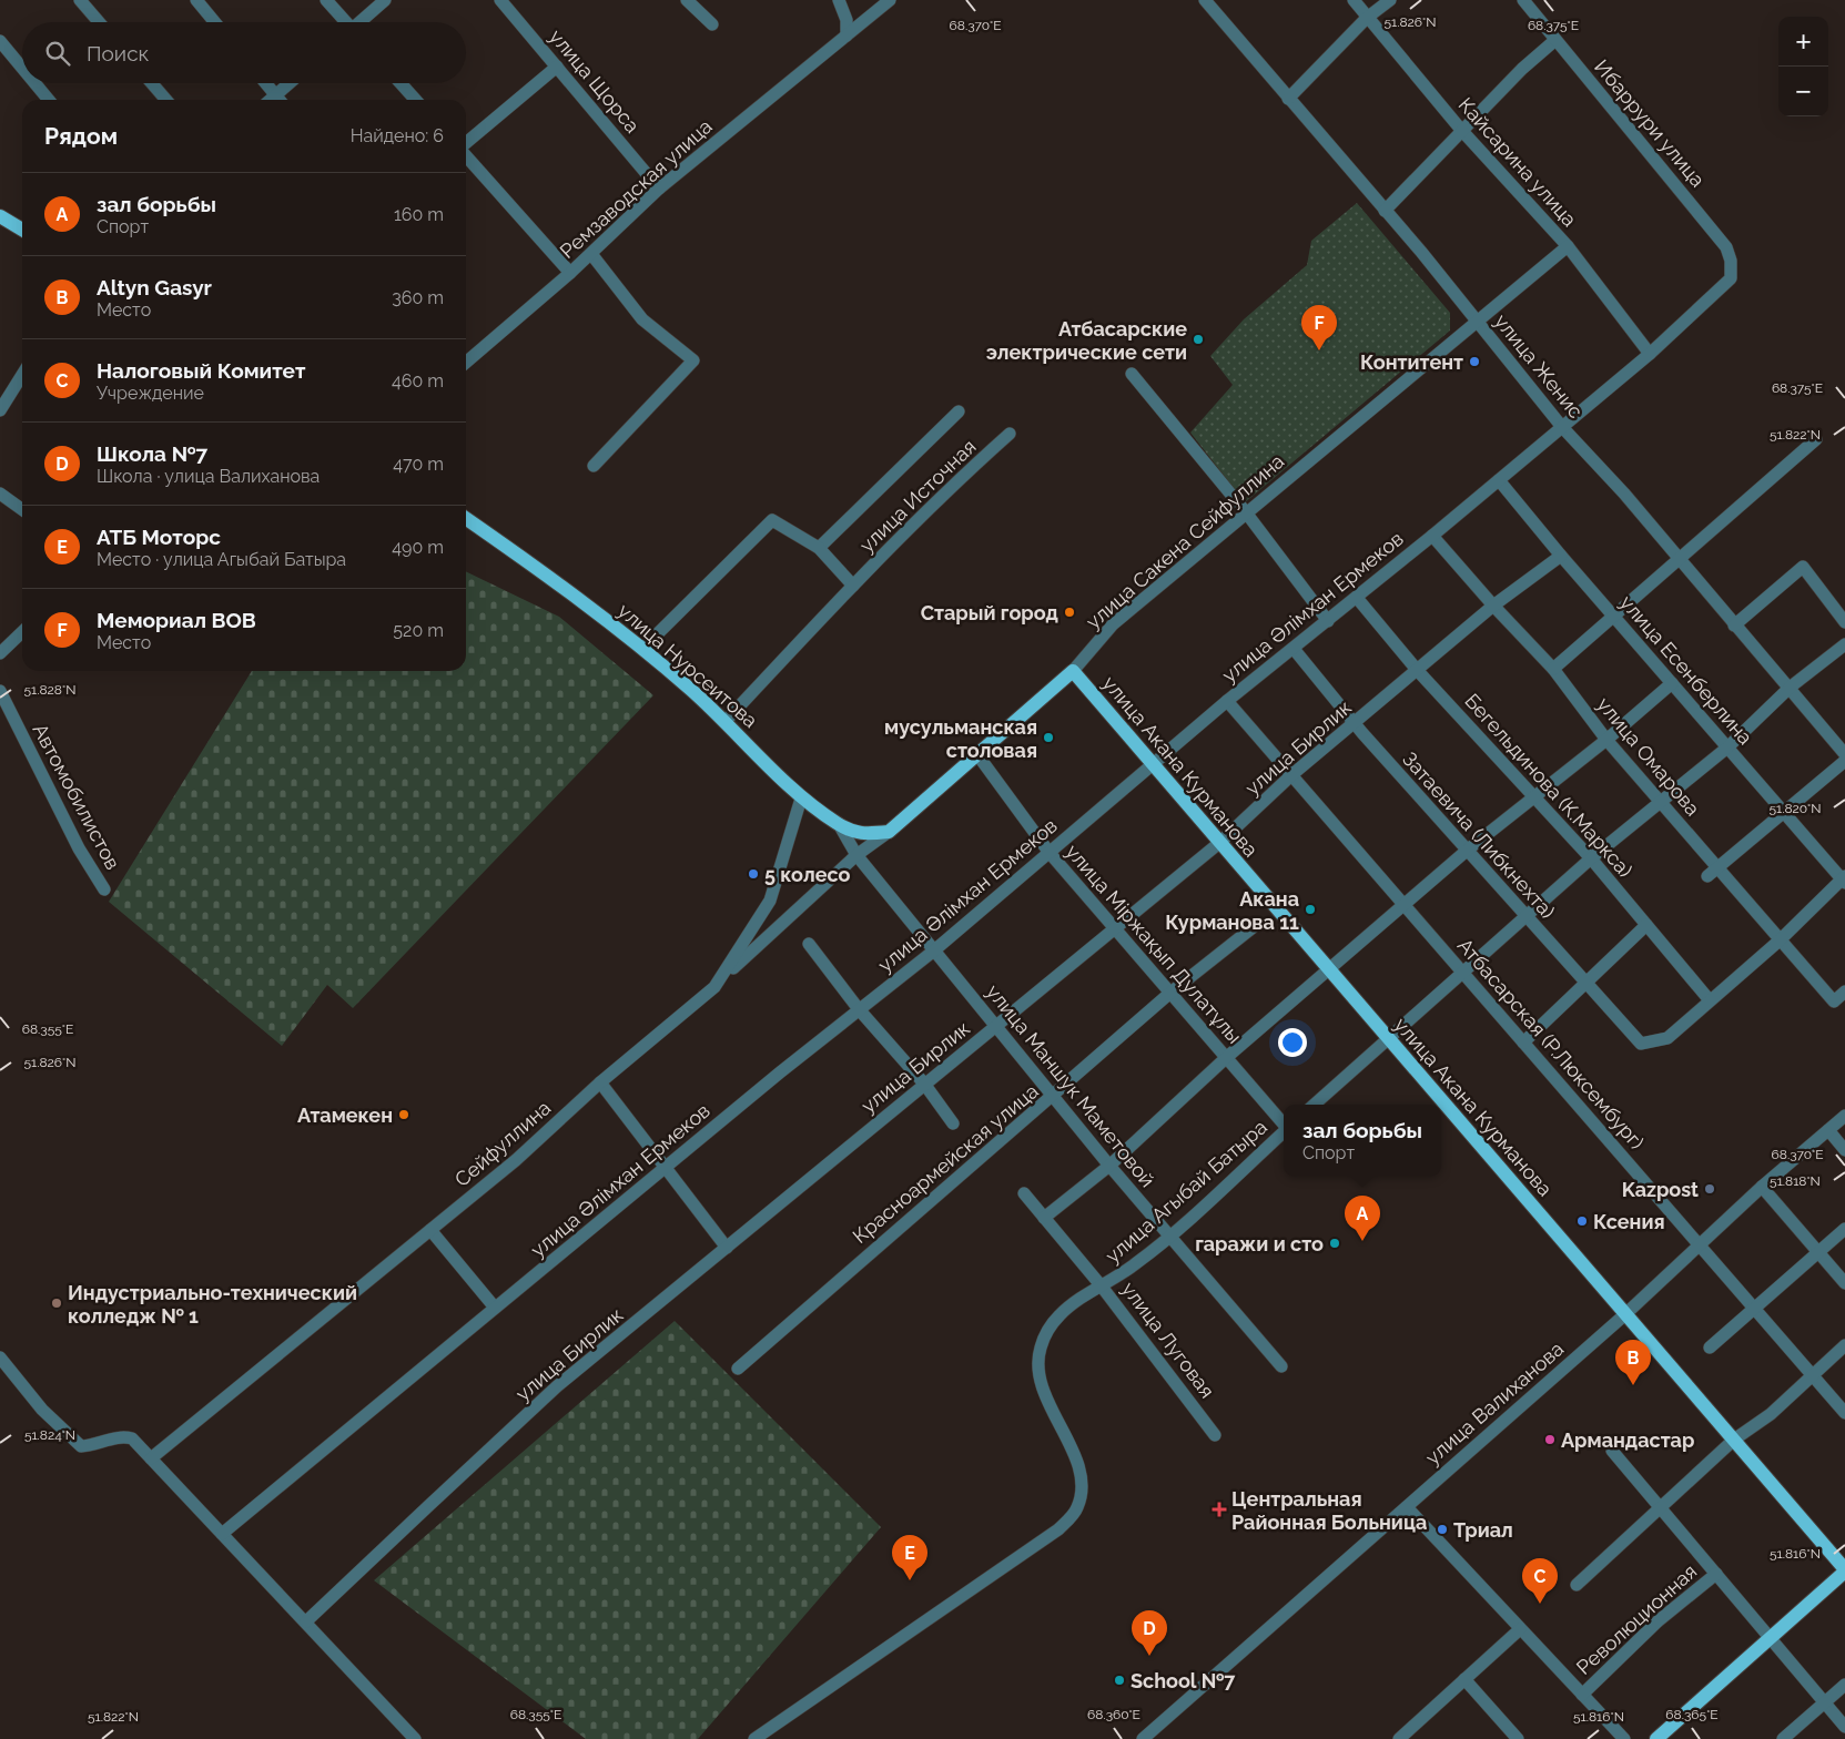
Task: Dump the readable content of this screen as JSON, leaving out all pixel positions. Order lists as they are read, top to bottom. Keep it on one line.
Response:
{"streets":{"main road":["улица Сакена Сейфуллина","улица Нурсеитова","улица Акана Курманова"],"street":["улица Щорса","Ибаррури улица","Кайсарина улица","Ремзаводская улица","улица Женис","улица Источная","улица Әлімхан Ермеков","улица Есенберлина","улица Бирлик","улица Омарова","Бегельдинова (К.Маркса)","Автомобилистов","Затаевича (Либкнехта)","улица Міржақып Дулатұлы","Атбасарская (Р.Люксембург)","улица Маншук Маметовой","Сейфуллина","Красноармейская улица","улица Агыбай Батыра","улица Луговая","улица Валиханова","Революционная"]},"crossings":[["улица Щорса","Ремзаводская улица"],["Ибаррури улица","улица Әлімхан Ермеков"],["Кайсарина улица","улица Сакена Сейфуллина"],["Кайсарина улица","улица Әлімхан Ермеков"],["улица Женис","улица Сакена Сейфуллина"],["улица Женис","улица Әлімхан Ермеков"],["улица Источная","улица Нурсеитова"],["улица Сакена Сейфуллина","улица Нурсеитова"],["улица Сакена Сейфуллина","улица Акана Курманова"],["улица Сакена Сейфуллина","улица Міржақып Дулатұлы"],["улица Сакена Сейфуллина","улица Маншук Маметовой"],["улица Сакена Сейфуллина","Сейфуллина"],["улица Әлімхан Ермеков","улица Есенберлина"],["улица Әлімхан Ермеков","улица Омарова"],["улица Әлімхан Ермеков","улица Акана Курманова"],["улица Әлімхан Ермеков","Бегельдинова (К.Маркса)"],["улица Әлімхан Ермеков","Затаевича (Либкнехта)"],["улица Әлімхан Ермеков","улица Міржақып Дулатұлы"],["улица Әлімхан Ермеков","Атбасарская (Р.Люксембург)"],["улица Әлімхан Ермеков","улица Маншук Маметовой"],["улица Нурсеитова","улица Маншук Маметовой"],["улица Нурсеитова","Сейфуллина"],["улица Есенберлина","улица Бирлик"],["улица Бирлик","улица Омарова"],["улица Бирлик","улица Акана Курманова"],["улица Бирлик","Бегельдинова (К.Маркса)"],["улица Бирлик","Затаевича (Либкнехта)"],["улица Бирлик","улица Міржақып Дулатұлы"],["улица Бирлик","Атбасарская (Р.Люксембург)"],["улица Бирлик","улица Маншук Маметовой"],["улица Акана Курманова","улица Валиханова"],["Бегельдинова (К.Маркса)","Затаевича (Либкнехта)"],["улица Міржақып Дулатұлы","Красноармейская улица"],["Атбасарская (Р.Люксембург)","улица Валиханова"],["улица Маншук Маметовой","Красноармейская улица"],["улица Маншук Маметовой","улица Агыбай Батыра"],["улица Агыбай Батыра","улица Луговая"]],"places":{"other":["Атбасарские электрические сети","Контитент","Старый город","мусульманская столовая","5 колесо","Акана Курманова 11","Атамекен","Kazpost","Ксения","гаражи и сто","Индустриально-технический колледж № 1","Армандастар","Триал","School №7"],"health":["Центральная Районная Больница"]},"page":{"map_buttons":["+","−"],"search":"Поиск","heading":["Рядом","Найдено: 6"],"list":[{"mark":"A","name":"зал борьбы","note":"Спорт","value":"160 m"},{"mark":"B","name":"Altyn Gasyr","note":"Место","value":"360 m"},{"mark":"C","name":"Налоговый Комитет","note":"Учреждение","value":"460 m"},{"mark":"D","name":"Школа №7","note":"Школа · улица Валиханова","value":"470 m"},{"mark":"E","name":"АТБ Моторс","note":"Место · улица Агыбай Батыра","value":"490 m"},{"mark":"F","name":"Мемориал ВОВ","note":"Место","value":"520 m"}],"pins":["F","A","B","E","C","D"],"popup":["зал борьбы","Спорт"]},"coordinates":["51.826°N","68.370°E","68.375°E","51.822°N","51.828°N","51.820°N","68.355°E","51.818°N","51.824°N","51.816°N","68.360°E","68.365°E"]}
